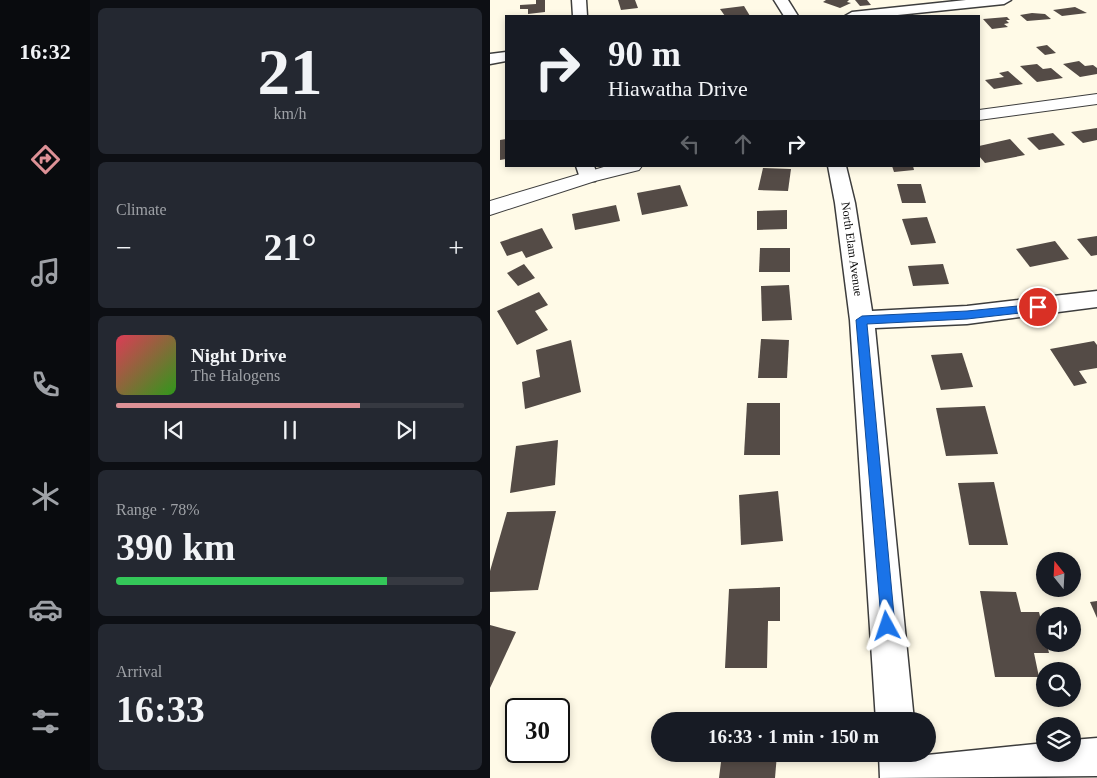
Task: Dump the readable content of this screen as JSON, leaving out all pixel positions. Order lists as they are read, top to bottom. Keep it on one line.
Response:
{"streets":{"street":["North Elam Avenue"]},"north":"top","page":{"tabs":"16:32","tile":[["21","km/h"],"Climate",["Range · 78%","390 km"],["Arrival","16:33"]],"turn":["90 m","Hiawatha Drive"],"heat":["−","21°","+"],"song":["Night Drive","The Halogens"],"limit":"30","trip":"16:33 · 1 min · 150 m"}}
